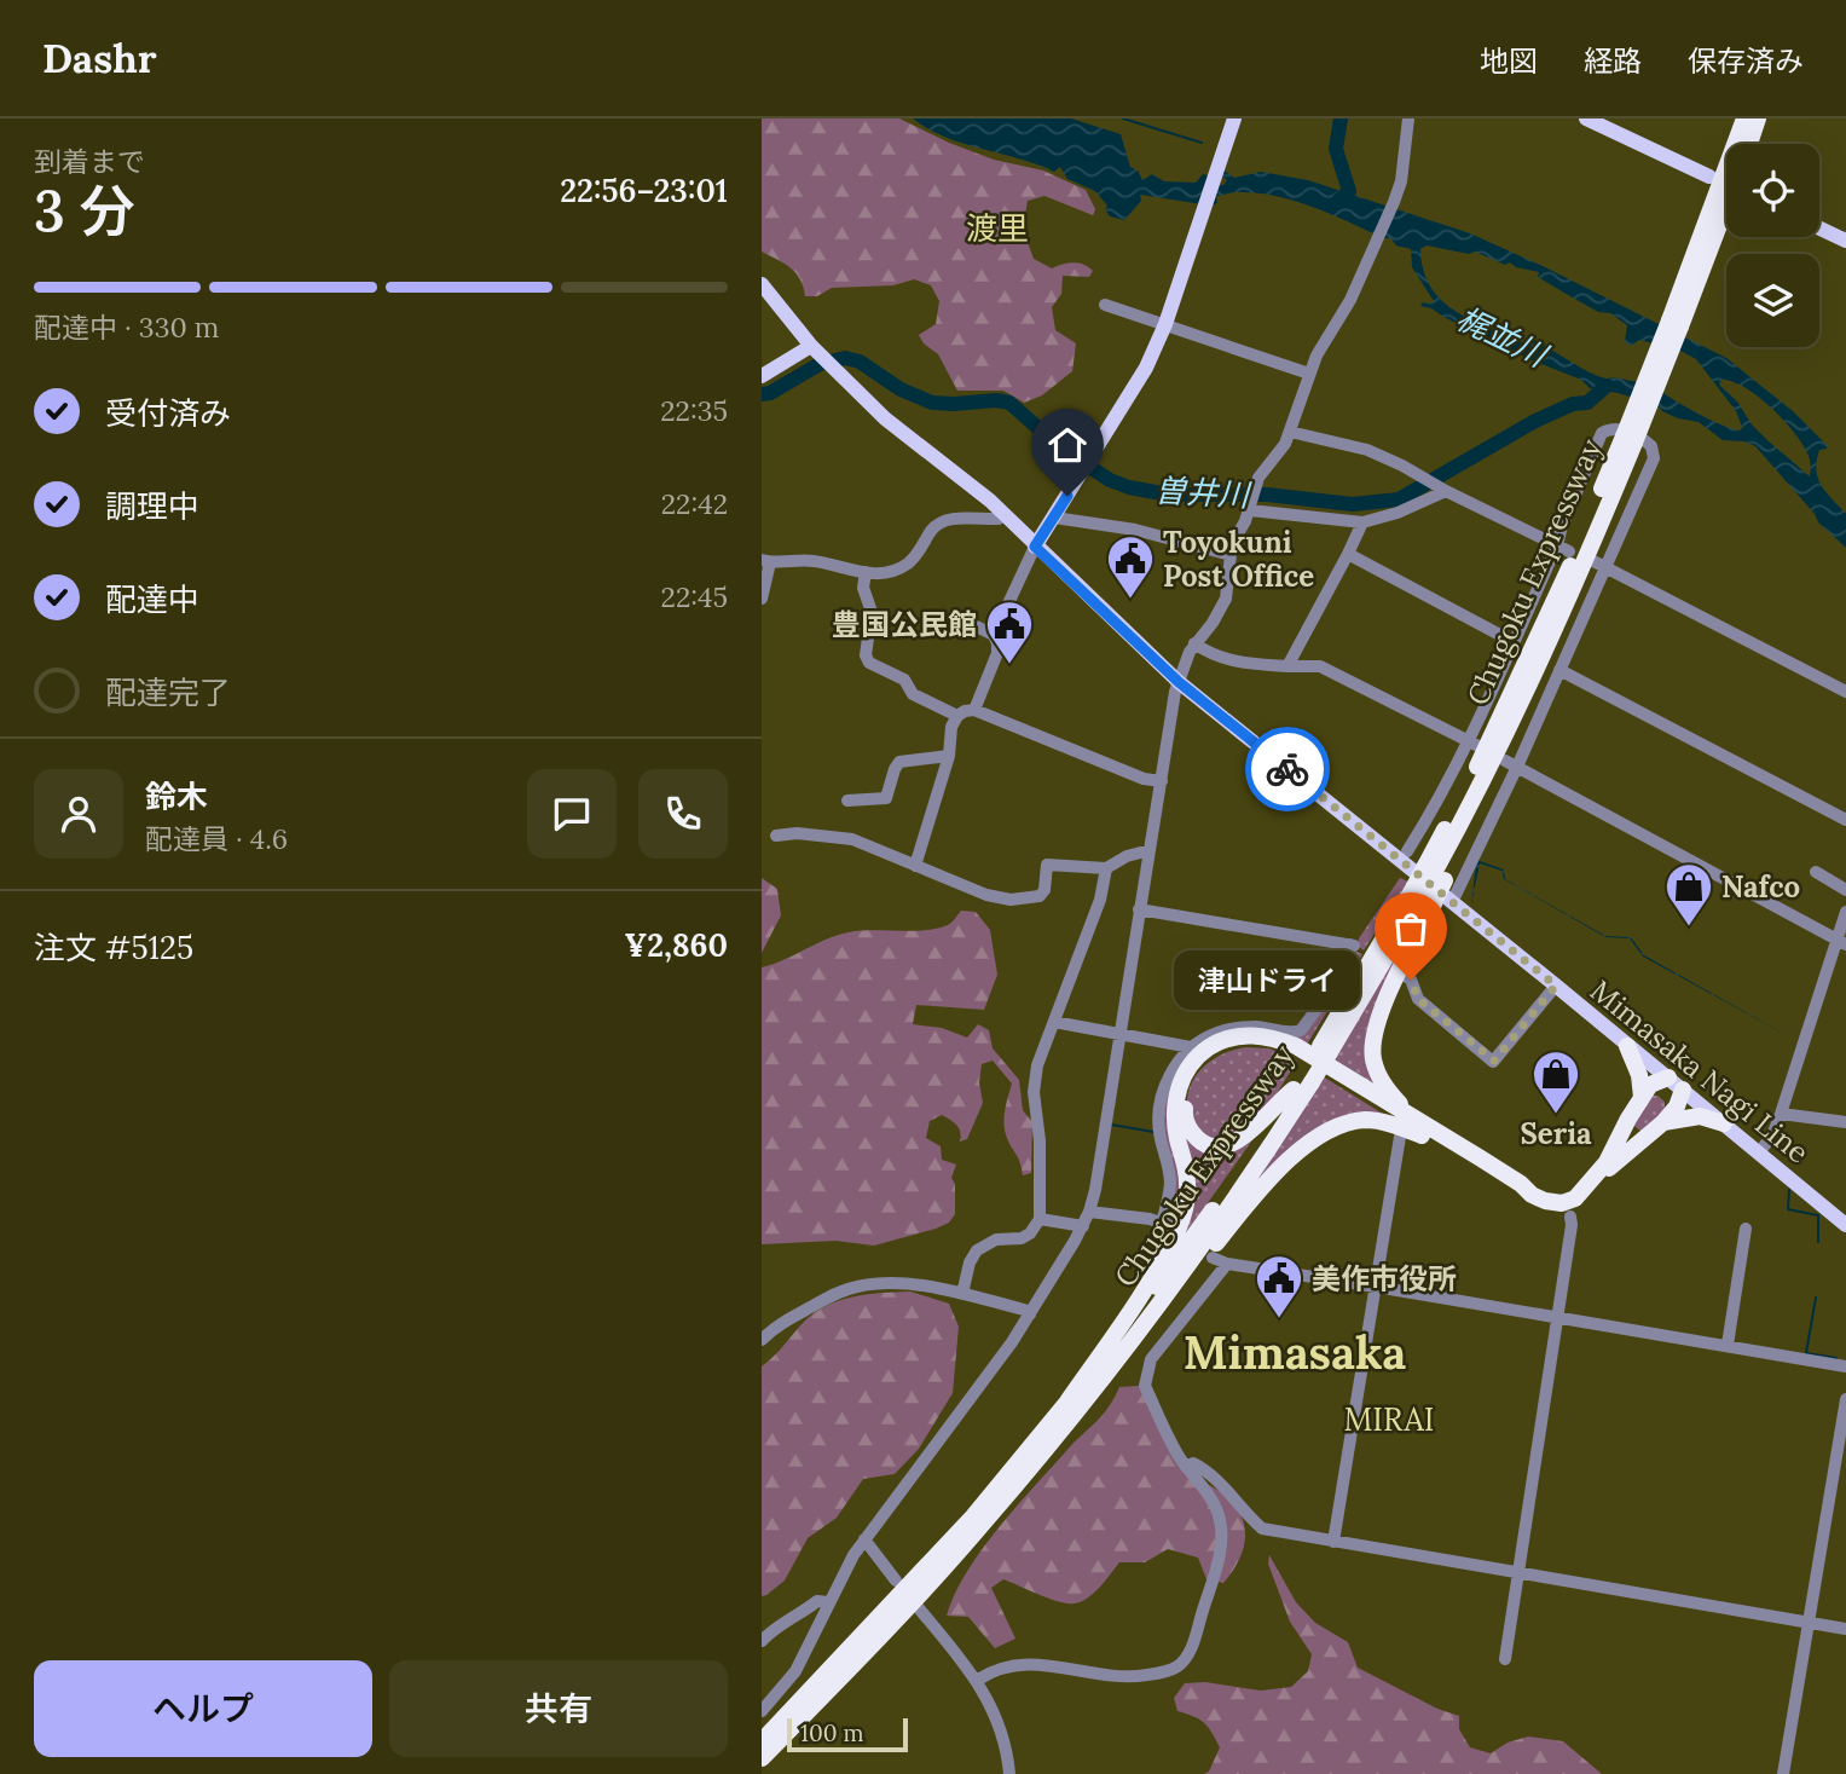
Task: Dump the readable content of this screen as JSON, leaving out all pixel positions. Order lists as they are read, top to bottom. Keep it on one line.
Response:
{"streets":{"highway":["Chugoku Expressway"],"main road":["Mimasaka Nagi Line"]},"districts":["渡里","Mimasaka","MIRAI"],"water":["梶並川","曽井川"],"places":{"public building":["Toyokuni Post Office","豊国公民館","美作市役所"],"shop":["Nafco","Seria"],"other":["津山ドライ"]},"scale_bar":"100 m","page":{"header":"Dashr","nav":["地図","経路","保存済み"],"heading":["3 分","到着まで","22:56–23:01"],"panel":["鈴木","配達員 · 4.6","注文 #5125","¥2,860"],"bar":"配達中 · 330 m","list":[["受付済み","22:35"],["調理中","22:42"],["配達中","22:45"],"配達完了"],"bubble":"津山ドライ","buttons":["ヘルプ","共有"],"scale":"100 m"}}
